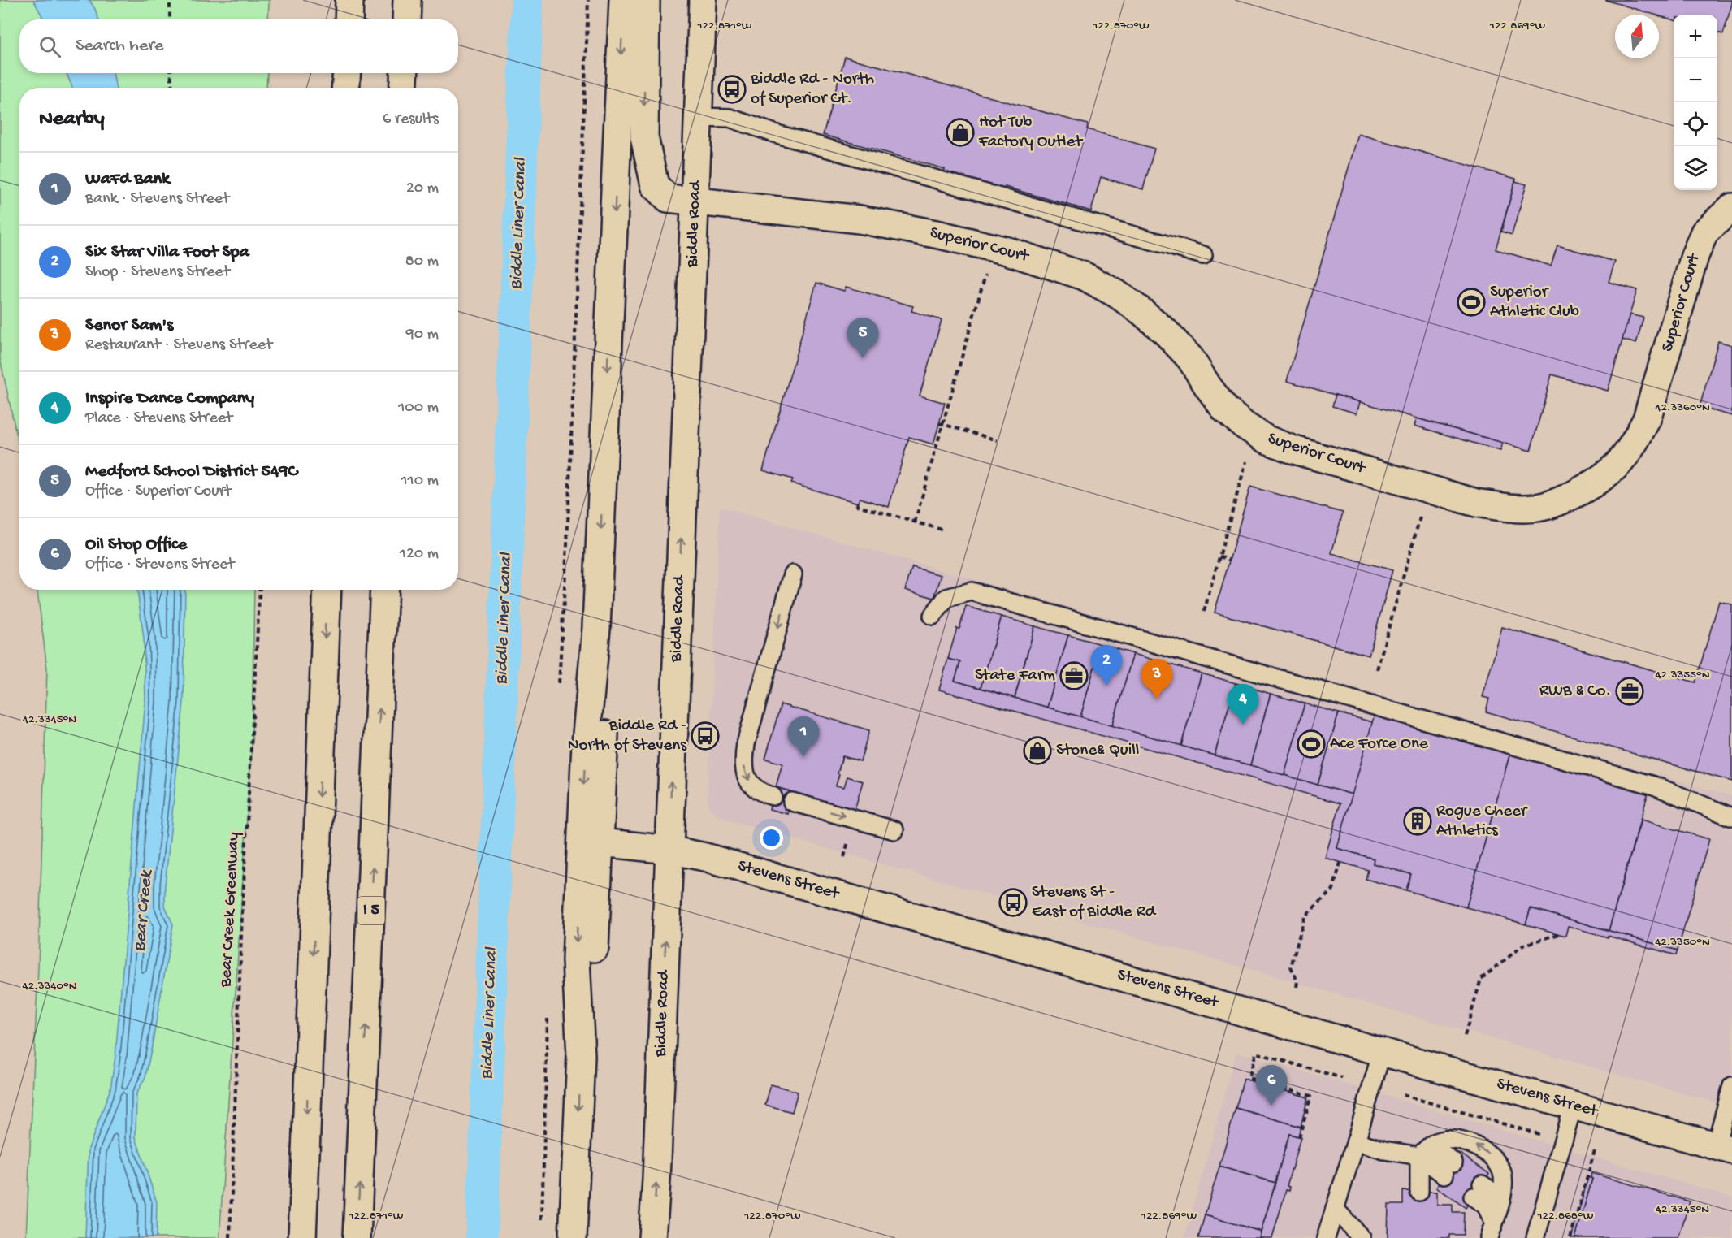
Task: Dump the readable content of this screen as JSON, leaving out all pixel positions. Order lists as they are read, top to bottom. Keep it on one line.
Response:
{"streets":{"main road":["Biddle Road","Superior Court","Stevens Street","I 5"],"path":["Bear Creek Greenway"]},"crossings":[["Biddle Road","Superior Court"],["Biddle Road","Stevens Street"]],"water":["Biddle Liner Canal","Bear Creek"],"places":{"bus stop":["Biddle Rd - North of Superior Ct.","Biddle Rd - North of Stevens","Stevens St - East of Biddle Rd"],"shop":["Hot Tub Factory Outlet","Stone& Quill"],"sports":["Superior Athletic Club","Ace Force One"],"office":["State Farm","RWB & Co."],"building":["Rogue Cheer Athletics"]},"north":"top","page":{"map_buttons":["+","−"],"search":"Search here","heading":["Nearby","6 results"],"list":[{"mark":"1","name":"WaFd Bank","note":"Bank · Stevens Street","value":"20 m"},{"mark":"2","name":"Six Star Villa Foot Spa","note":"Shop · Stevens Street","value":"80 m"},{"mark":"3","name":"Senor Sam's","note":"Restaurant · Stevens Street","value":"90 m"},{"mark":"4","name":"Inspire Dance Company","note":"Place · Stevens Street","value":"100 m"},{"mark":"5","name":"Medford School District 549C","note":"Office · Superior Court","value":"110 m"},{"mark":"6","name":"Oil Stop Office","note":"Office · Stevens Street","value":"120 m"}],"pins":["5","2","3","4","1","6"]},"coordinates":["122.871°W","122.870°W","122.869°W","42.3360°N","42.3355°N","42.3345°N","42.3350°N","42.3340°N","122.868°W"]}
